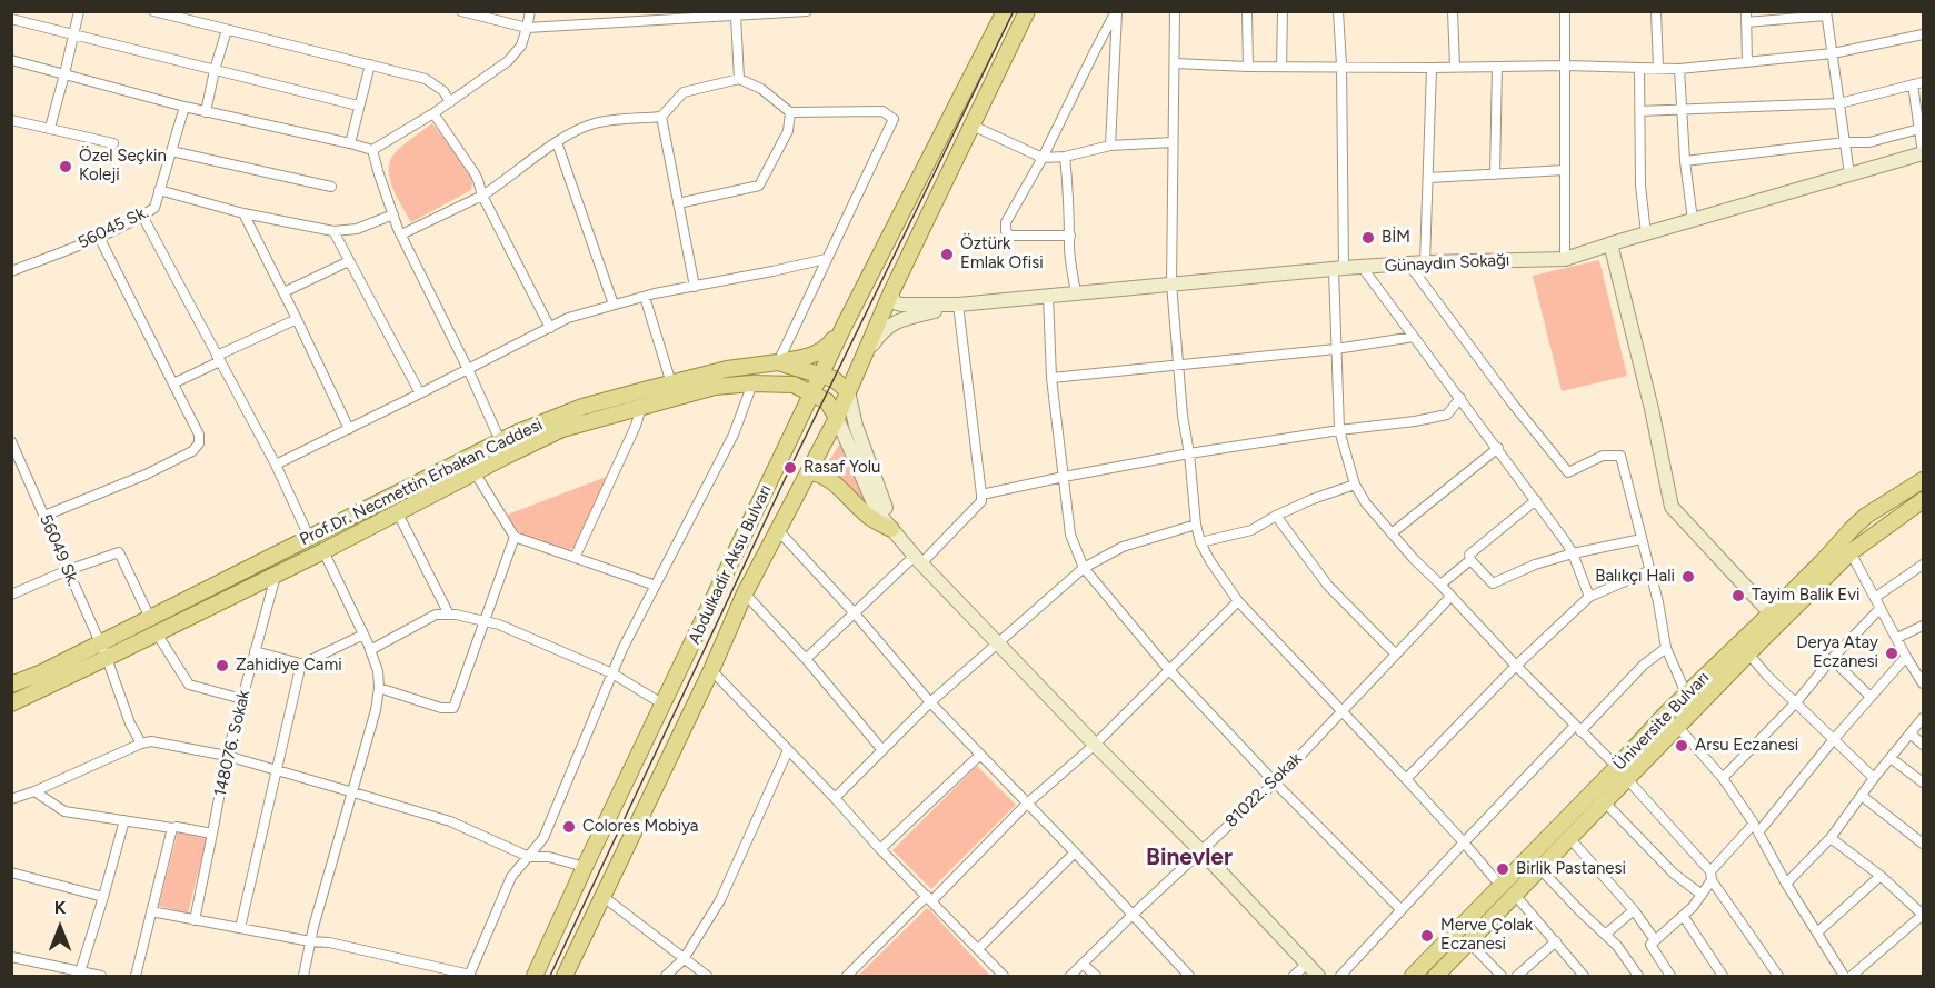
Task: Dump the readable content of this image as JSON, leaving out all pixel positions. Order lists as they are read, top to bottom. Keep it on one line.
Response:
{"streets":{"main road":["Prof.Dr. Necmettin Erbakan Caddesi","Abdulkadir Aksu Bulvarı","Üniversite Bulvarı"],"street":["56045 Sk.","Günaydın Sokağı","56049 Sk.","148076. Sokak","81022. Sokak"]},"crossings":[["Prof.Dr. Necmettin Erbakan Caddesi","56049 Sk."],["Prof.Dr. Necmettin Erbakan Caddesi","Abdulkadir Aksu Bulvarı"],["Prof.Dr. Necmettin Erbakan Caddesi","148076. Sokak"]],"districts":["Binevler"],"places":["Özel Seçkin Koleji","BİM","Öztürk Emlak Ofisi","Rasaf Yolu","Balıkçı Hali","Tayim Balik Evi","Derya Atay Eczanesi","Zahidiye Cami","Arsu Eczanesi","Colores Mobiya","Birlik Pastanesi","Merve Çolak Eczanesi"],"north":"top"}
